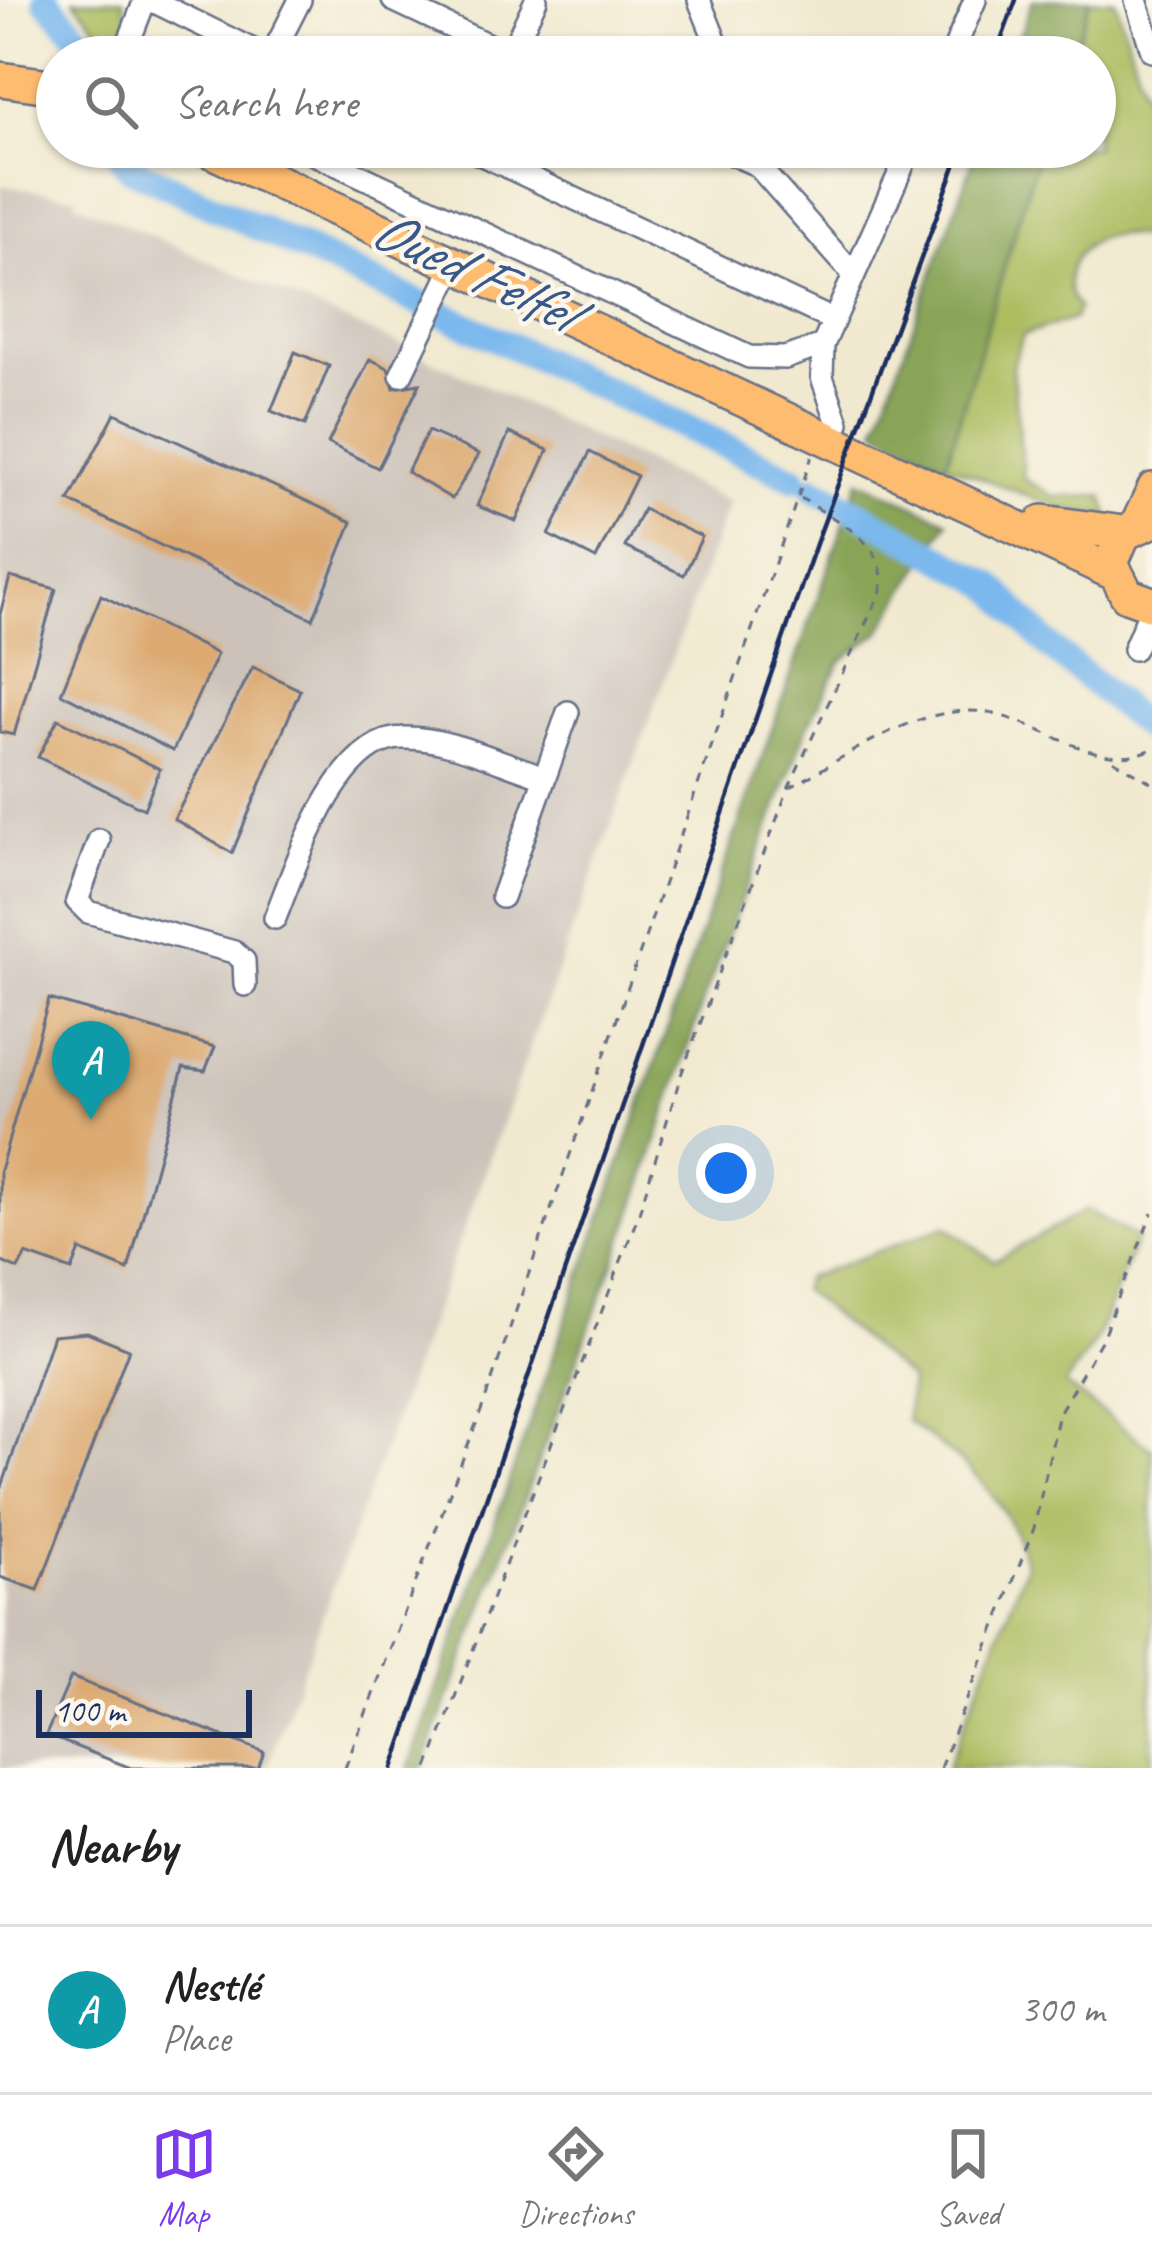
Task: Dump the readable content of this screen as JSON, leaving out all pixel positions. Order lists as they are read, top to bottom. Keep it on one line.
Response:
{"water":["Oued Felfel"],"scale_bar":"100 m","page":{"search":"Search here","pins":"A","scale":"100 m","heading":"Nearby","list":[{"mark":"A","name":"Nestlé","note":"Place","value":"300 m"}],"nav":["Map","Directions","Saved"]}}
